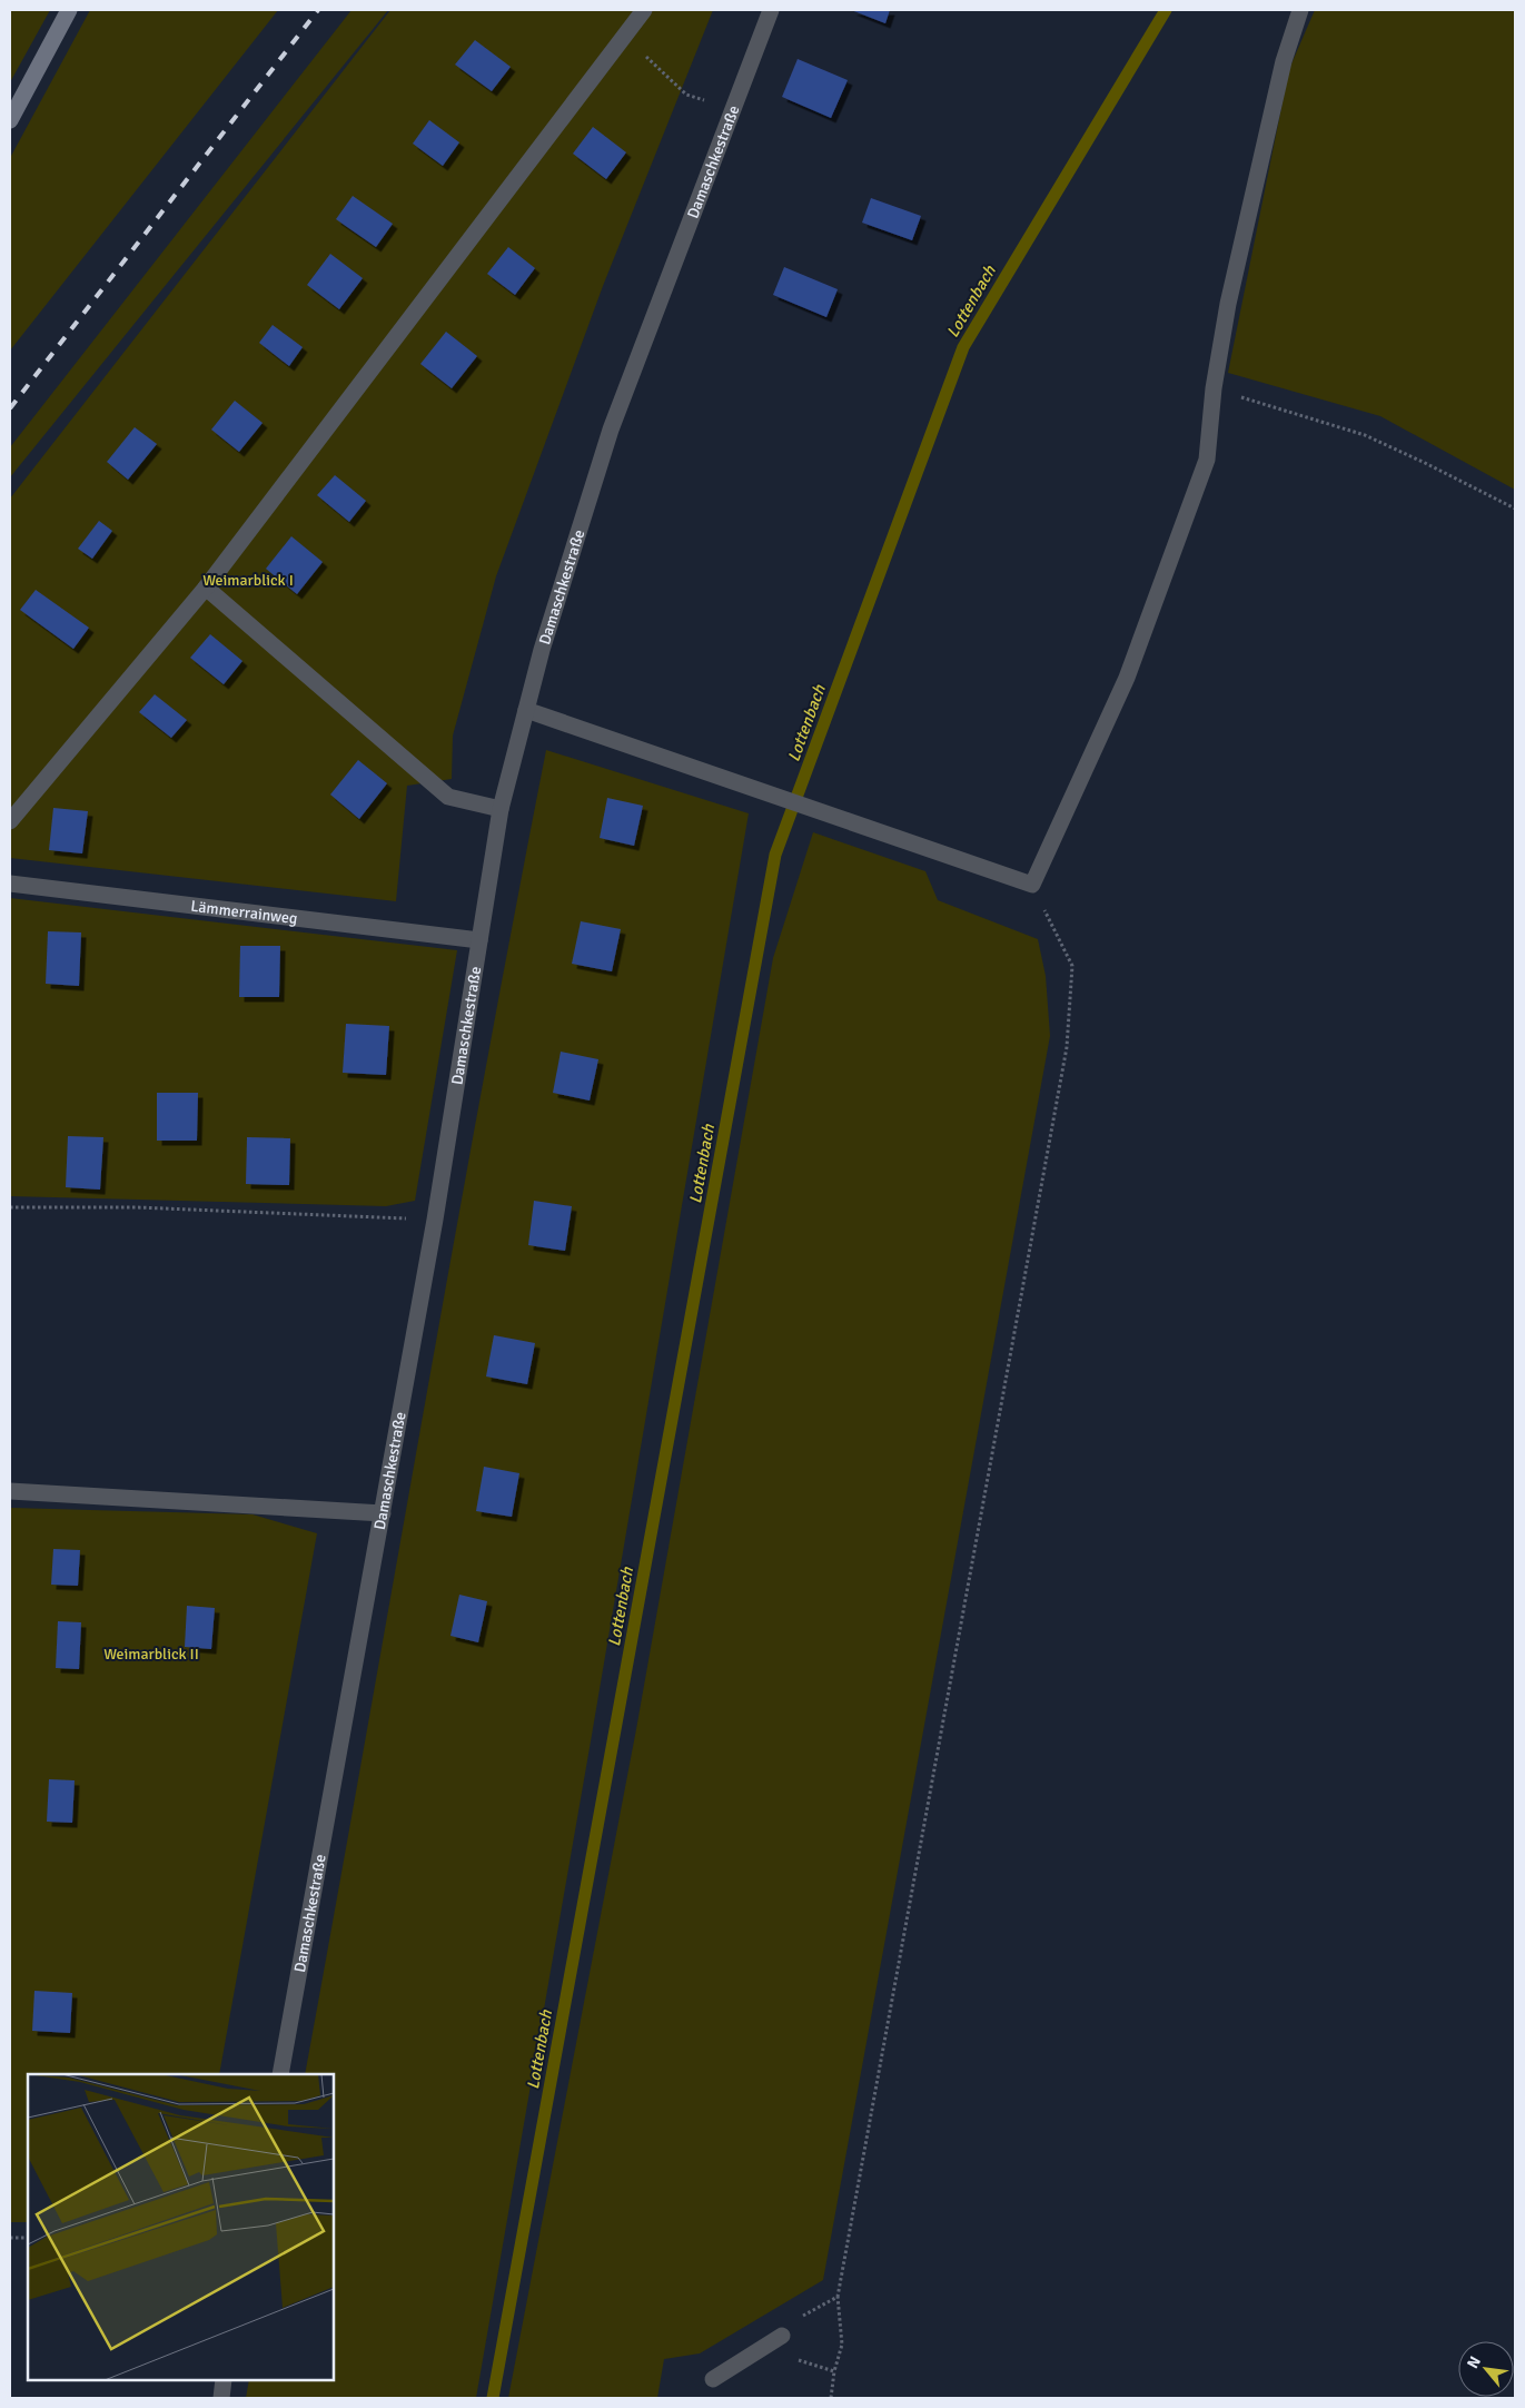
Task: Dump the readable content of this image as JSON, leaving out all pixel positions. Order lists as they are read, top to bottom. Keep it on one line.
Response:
{"streets":{"street":["Damaschkestraße","Lämmerrainweg"]},"crossings":[["Damaschkestraße","Lämmerrainweg"]],"water":["Lottenbach"],"parks":["Weimarblick I","Weimarblick II"],"north":"top left"}
